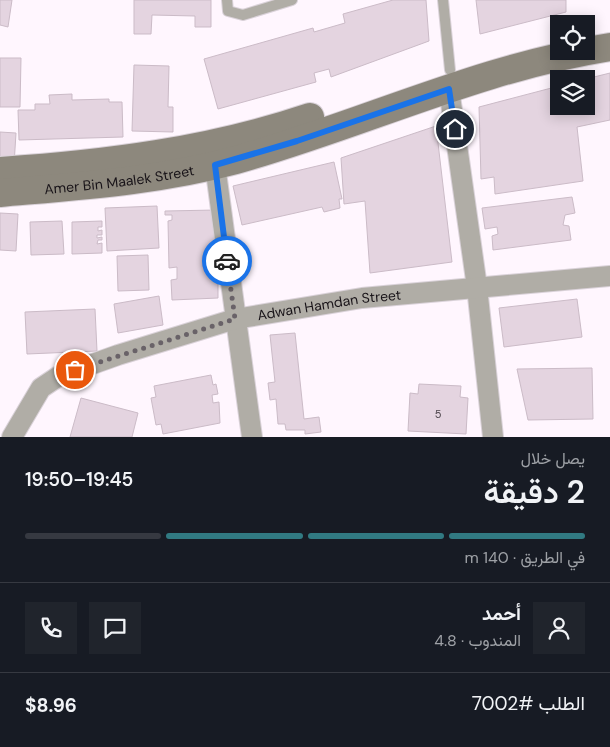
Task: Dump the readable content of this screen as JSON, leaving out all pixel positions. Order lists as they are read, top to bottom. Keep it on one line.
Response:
{"streets":{"street":["Amer Bin Maalek Street","Adwan Hamdan Street"]},"house_numbers":["5"],"page":{"heading":["2 دقيقة","يصل خلال","19:45–19:50"],"panel":["أحمد","المندوب · 4.8","الطلب #7002","$8.96"],"bar":"في الطريق · 140 m"}}
